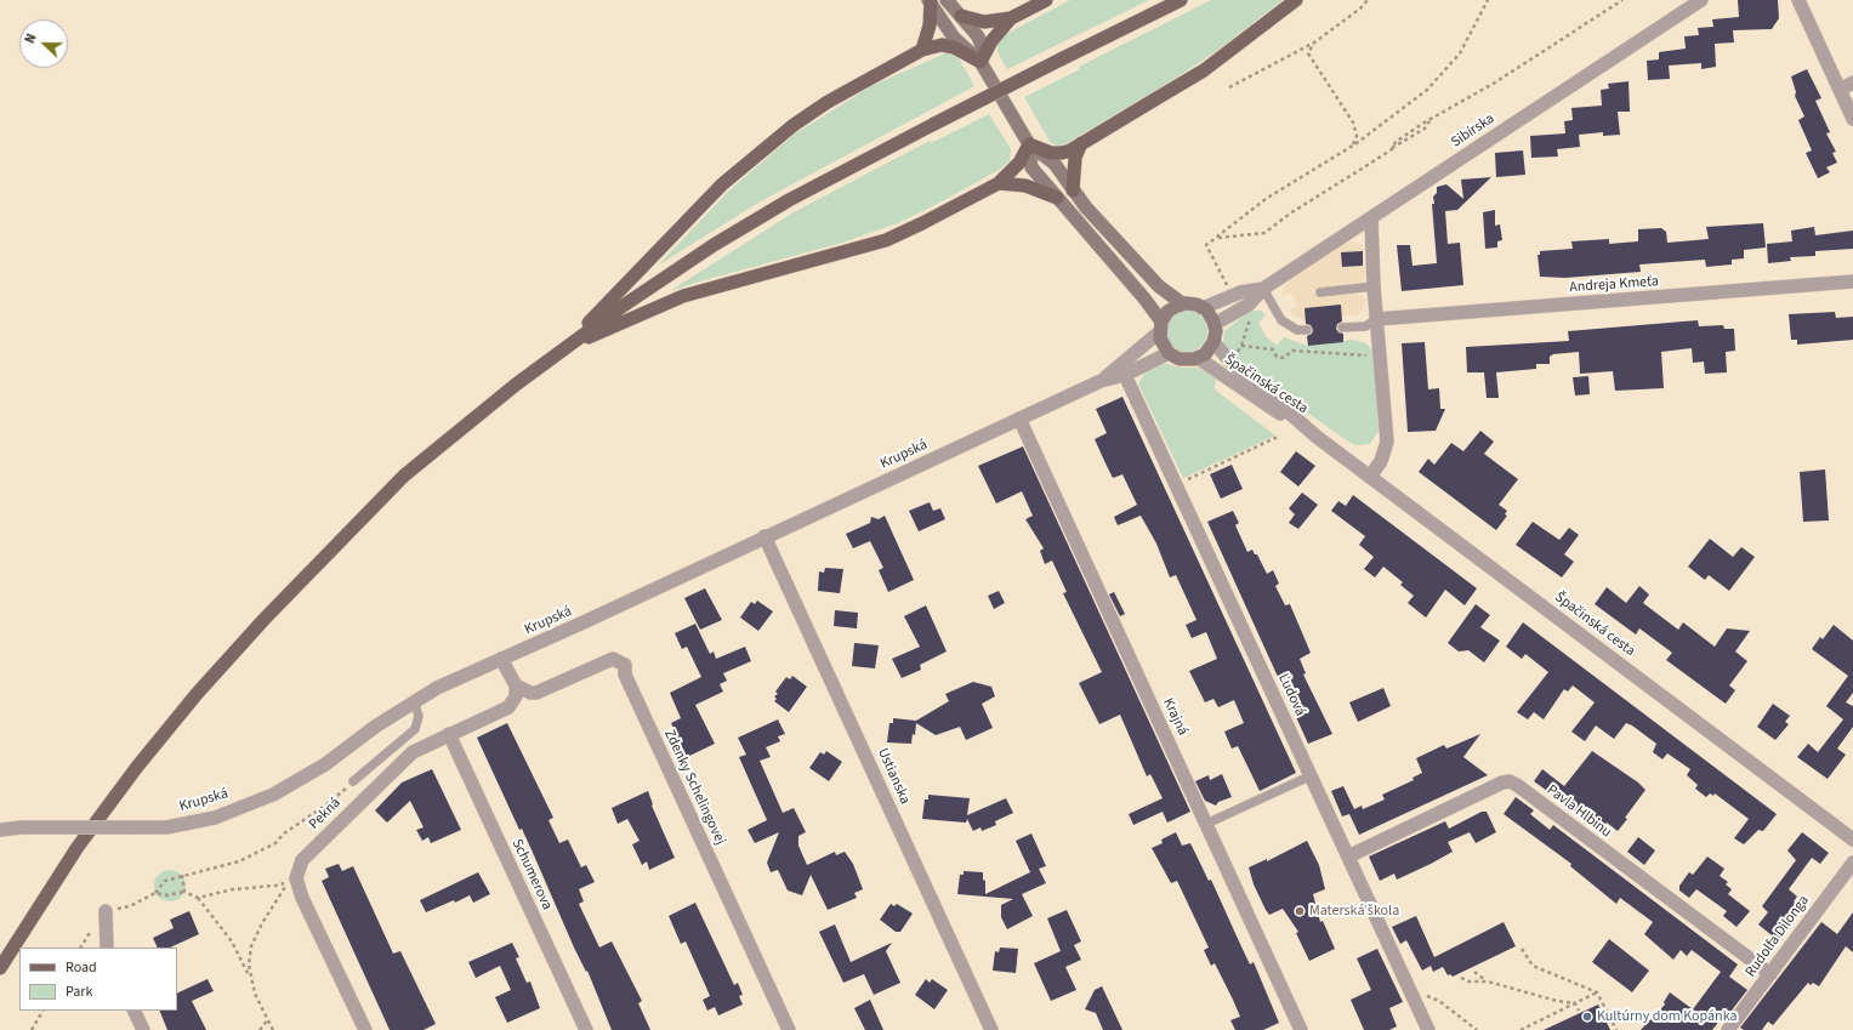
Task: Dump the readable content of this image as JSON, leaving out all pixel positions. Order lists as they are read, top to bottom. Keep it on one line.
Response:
{"streets":{"street":["Sibírska","Andreja Kmeťa","Špačinská cesta","Krupská","Ľudová","Krajná","Ustianska","Zdenky Schelingovej","Pavla Hlbinu","Pekná","Schumerova","Rudolfa Dilonga"]},"crossings":[["Sibírska","Špačinská cesta"],["Sibírska","Krupská"],["Špačinská cesta","Krupská"],["Krupská","Ľudová"],["Krupská","Krajná"],["Krupská","Ustianska"],["Ľudová","Pavla Hlbinu"],["Zdenky Schelingovej","Pekná"],["Pavla Hlbinu","Rudolfa Dilonga"],["Pekná","Schumerova"]],"places":["Materská škola","Kultúrny dom Kopánka"],"legend":["Road","Park"],"north":"left"}
